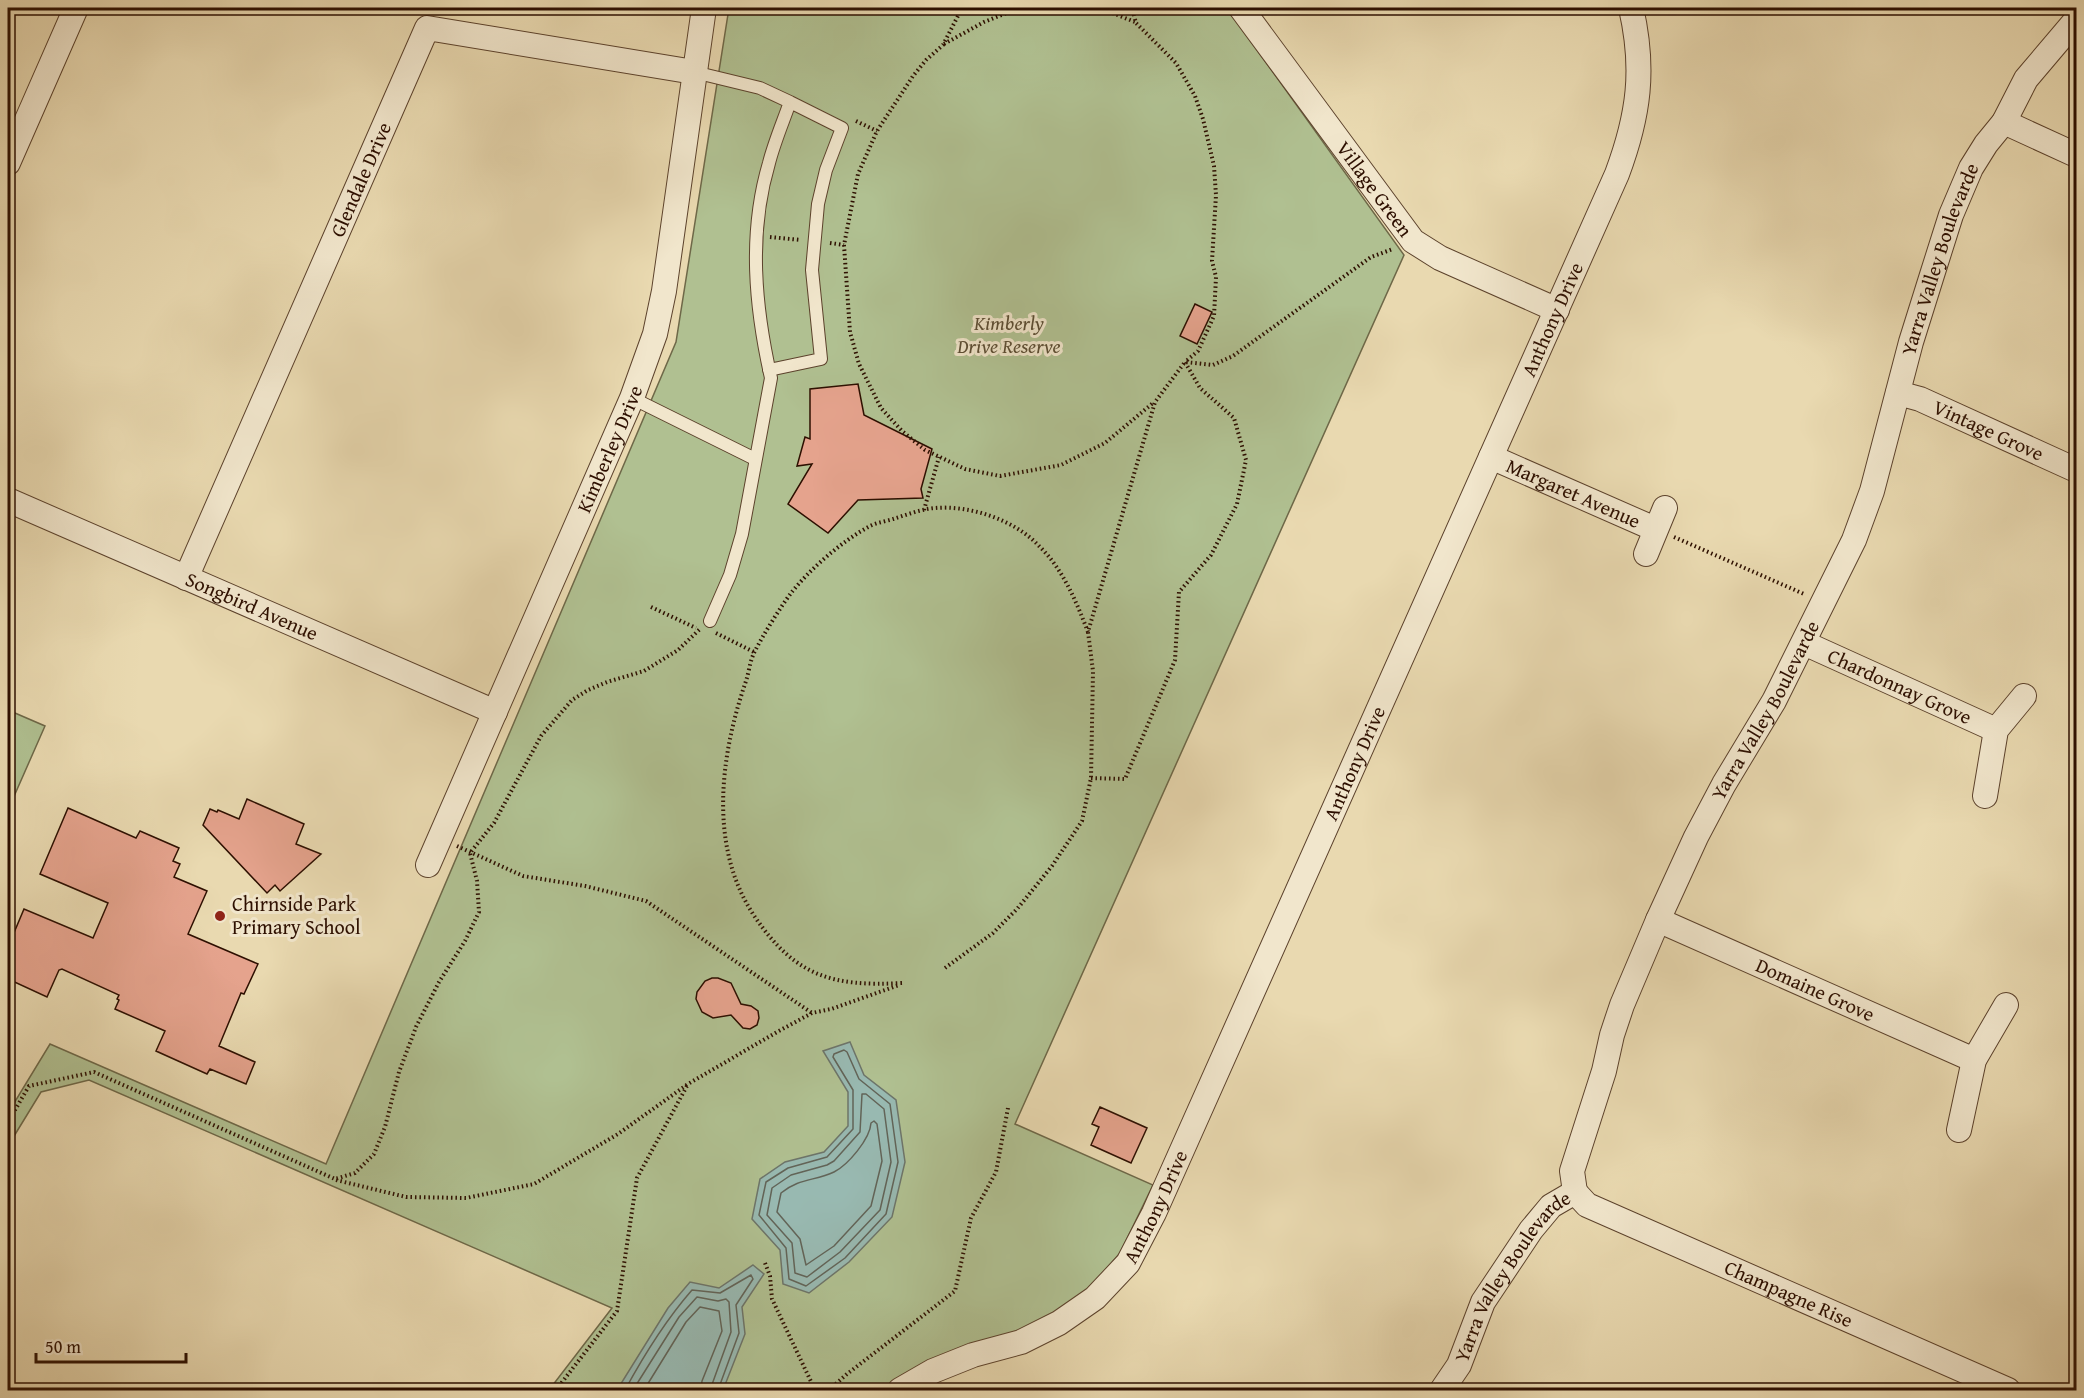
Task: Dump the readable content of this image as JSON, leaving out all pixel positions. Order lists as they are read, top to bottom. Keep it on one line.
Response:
{"streets":{"street":["Glendale Drive","Village Green","Yarra Valley Boulevarde","Anthony Drive","Vintage Grove","Kimberley Drive","Margaret Avenue","Songbird Avenue","Chardonnay Grove","Domaine Grove","Champagne Rise"]},"crossings":[["Glendale Drive","Kimberley Drive"],["Glendale Drive","Songbird Avenue"],["Village Green","Anthony Drive"],["Yarra Valley Boulevarde","Vintage Grove"],["Yarra Valley Boulevarde","Chardonnay Grove"],["Yarra Valley Boulevarde","Domaine Grove"],["Yarra Valley Boulevarde","Champagne Rise"],["Anthony Drive","Margaret Avenue"],["Kimberley Drive","Songbird Avenue"]],"parks":["Kimberly Drive Reserve"],"places":["Chirnside Park Primary School"],"scale_bar":"50 m"}
